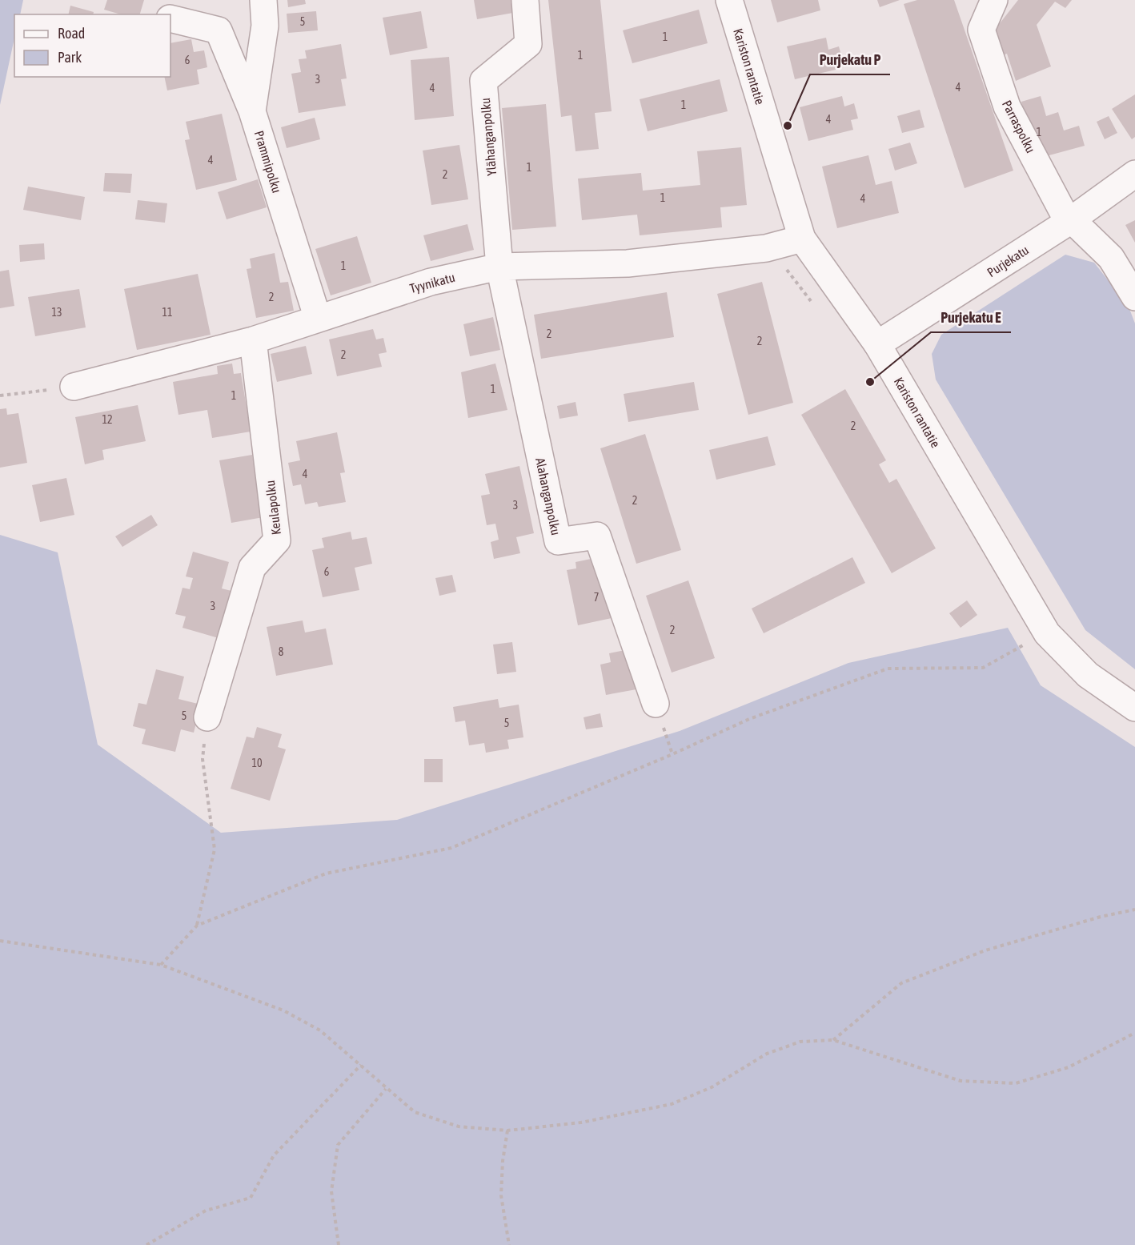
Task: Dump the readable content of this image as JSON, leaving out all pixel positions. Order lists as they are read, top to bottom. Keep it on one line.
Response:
{"streets":{"street":["Kariston rantatie","Parraspolku","Ylähanganpolku","Prammipolku","Purjekatu","Tyynikatu","Alahanganpolku","Keulapolku"]},"crossings":[["Kariston rantatie","Purjekatu"],["Kariston rantatie","Tyynikatu"],["Parraspolku","Purjekatu"],["Ylähanganpolku","Tyynikatu"],["Ylähanganpolku","Alahanganpolku"],["Prammipolku","Tyynikatu"],["Tyynikatu","Alahanganpolku"],["Tyynikatu","Keulapolku"]],"places":["Purjekatu P","Purjekatu E"],"house_numbers":["5","1","1","6","3","4","4","1","4","1","4","1","2","1","4","1","2","13","11","2","2","2","1","1","12","2","4","2","3","6","7","3","2","8","5","5","10"],"legend":["Road","Park"]}
